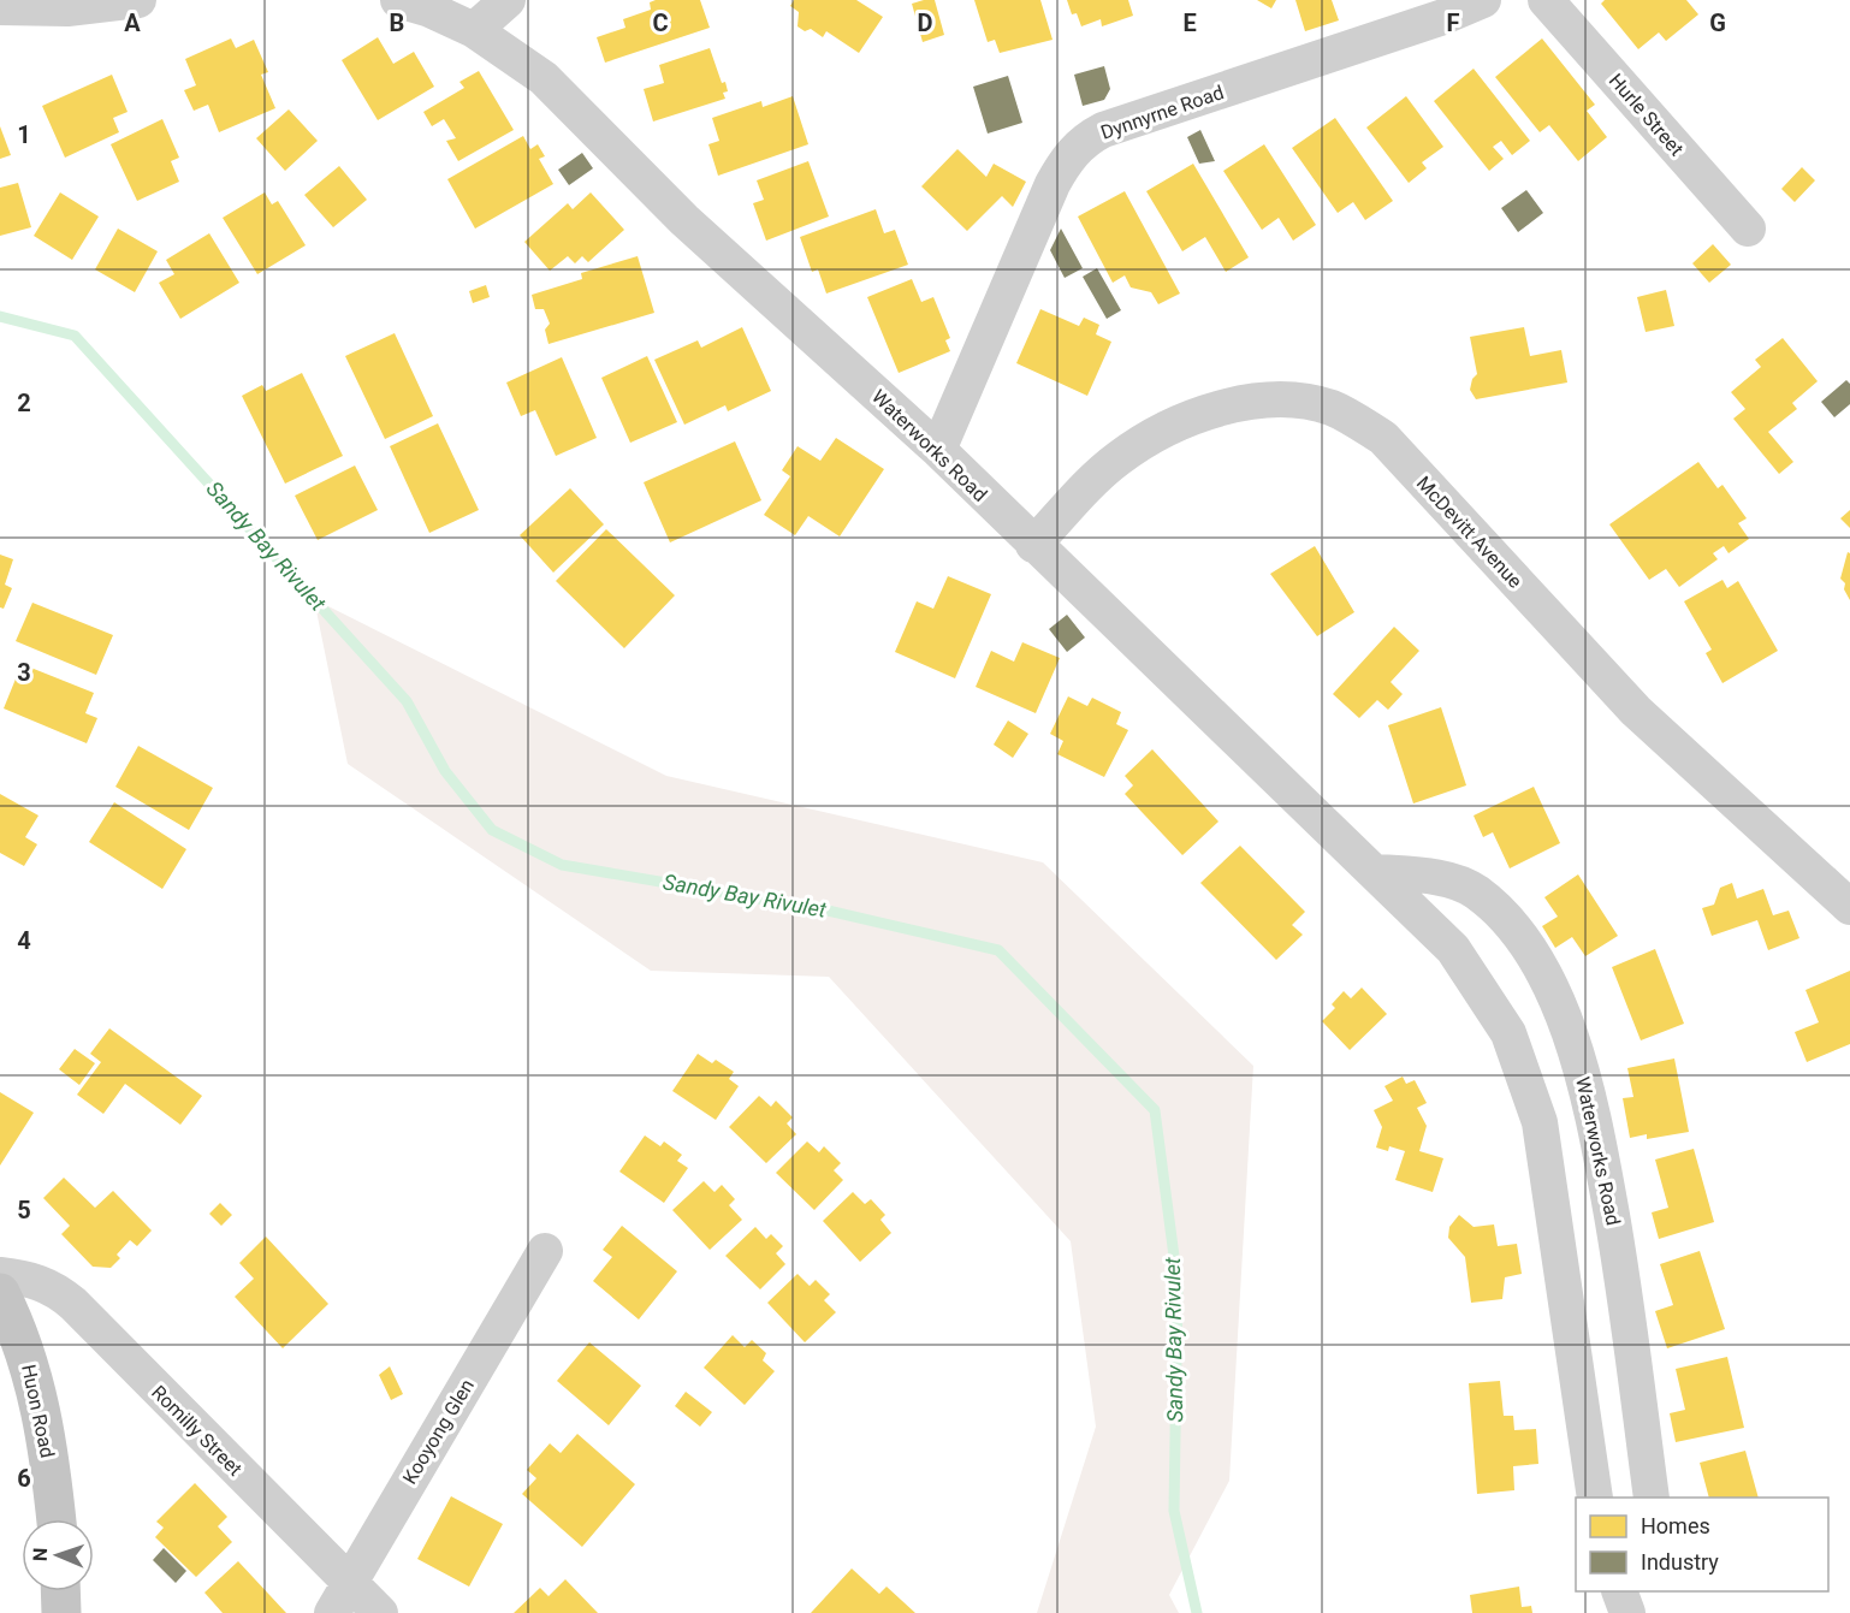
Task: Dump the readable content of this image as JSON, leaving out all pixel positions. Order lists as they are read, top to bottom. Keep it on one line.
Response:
{"streets":{"main road":["Huon Road"],"street":["Dynnyrne Road","Hurle Street","Waterworks Road","McDevitt Avenue","Romilly Street","Kooyong Glen"]},"crossings":[["Dynnyrne Road","Waterworks Road"],["Waterworks Road","McDevitt Avenue"],["Romilly Street","Kooyong Glen"]],"water":["Sandy Bay Rivulet"],"legend":["Homes","Industry"],"north":"left","grid":{"columns":["A","B","C","D","E","F","G"],"rows":["1","2","3","4","5","6"]}}
